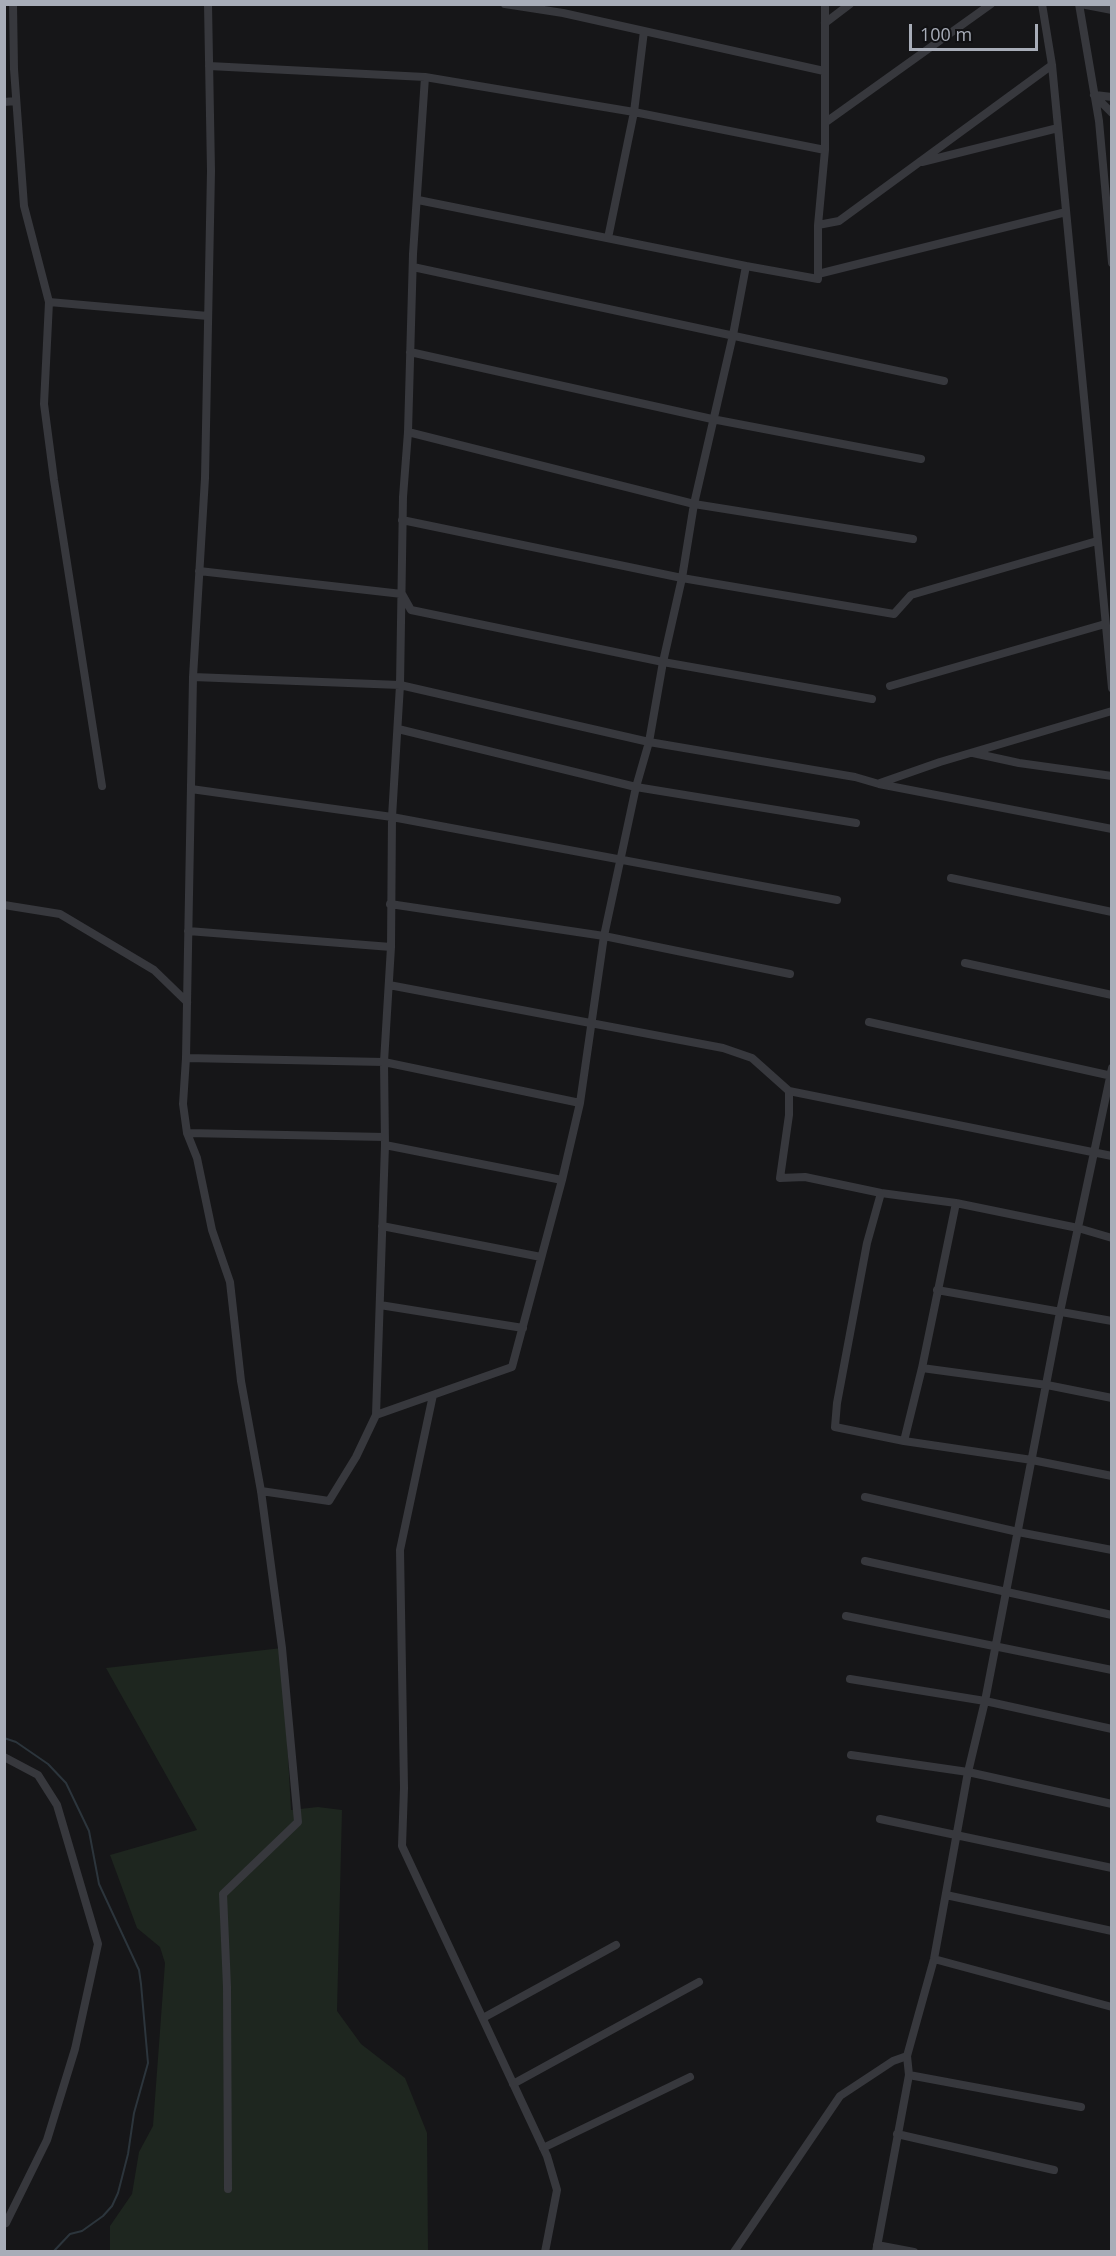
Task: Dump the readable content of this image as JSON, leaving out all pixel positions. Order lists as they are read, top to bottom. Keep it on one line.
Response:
{"scale_bar":"100 m"}
